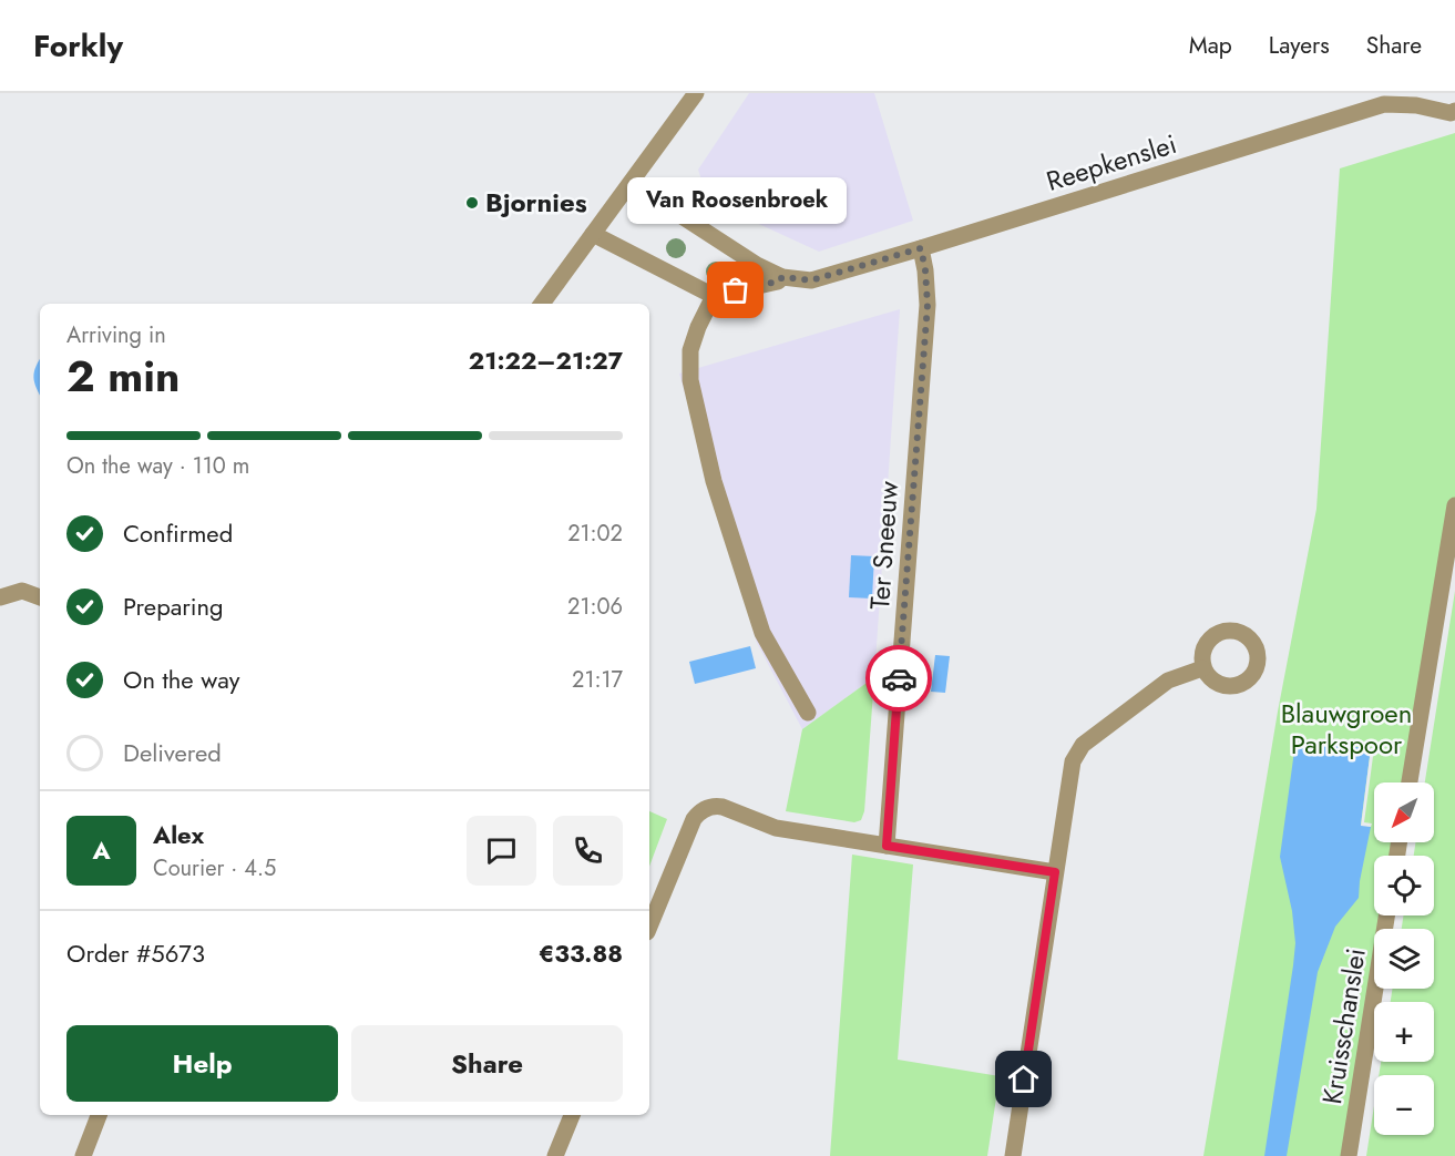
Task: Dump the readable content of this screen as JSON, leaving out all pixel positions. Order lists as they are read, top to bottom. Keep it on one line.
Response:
{"streets":{"street":["Reepkenslei","Ter Sneeuw","Kruisschanslei"]},"crossings":[["Reepkenslei","Ter Sneeuw"]],"parks":["Blauwgroen Parkspoor"],"places":["Bjornies","Van Roosenbroek"],"north":"bottom left","page":{"header":"Forkly","nav":["Map","Layers","Share"],"bubble":"Van Roosenbroek","heading":["2 min","Arriving in","21:22–21:27"],"panel":["Alex","Courier · 4.5","Order #5673","€33.88"],"bar":"On the way · 110 m","list":[["Confirmed","21:02"],["Preparing","21:06"],["On the way","21:17"],"Delivered"],"map_buttons":["+","−"],"round":"A","buttons":["Help","Share"]}}
